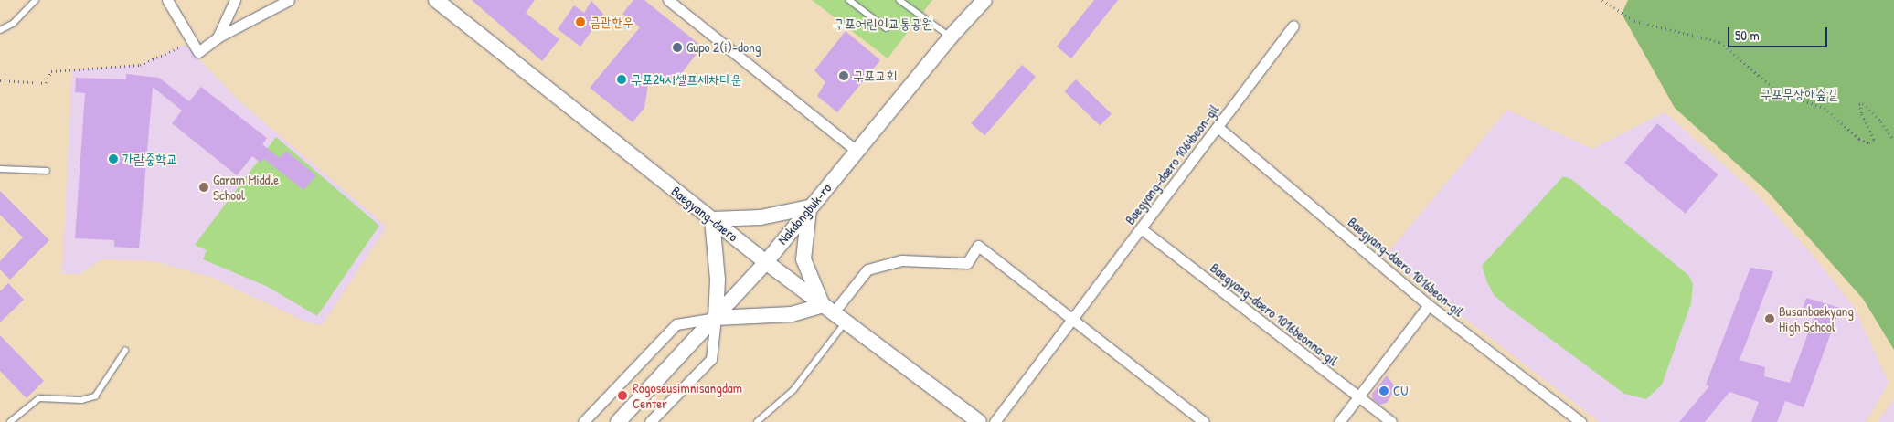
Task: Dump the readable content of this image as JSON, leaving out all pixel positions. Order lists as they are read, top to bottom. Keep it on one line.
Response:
{"streets":{"main road":["Baegyang-daero","Nakdongbuk-ro"],"street":["Baegyang-daero 1064beon-gil","Baegyang-daero 1016beon-gil","Baegyang-daero 1016beonna-gil"]},"crossings":[["Baegyang-daero 1064beon-gil","Baegyang-daero 1016beon-gil"],["Baegyang-daero 1064beon-gil","Baegyang-daero 1016beonna-gil"],["Baegyang-daero","Nakdongbuk-ro"]],"parks":["구포어린이교통공원","구포무장애숲길"],"places":["금관한우","Gupo 2(i)-dong","구포교회","구포24시셀프세차타운","가람중학교","Garam Middle School","Busanbaekyang High School","CU","Rogoseusimnisangdam Center"],"scale_bar":"50 m"}
